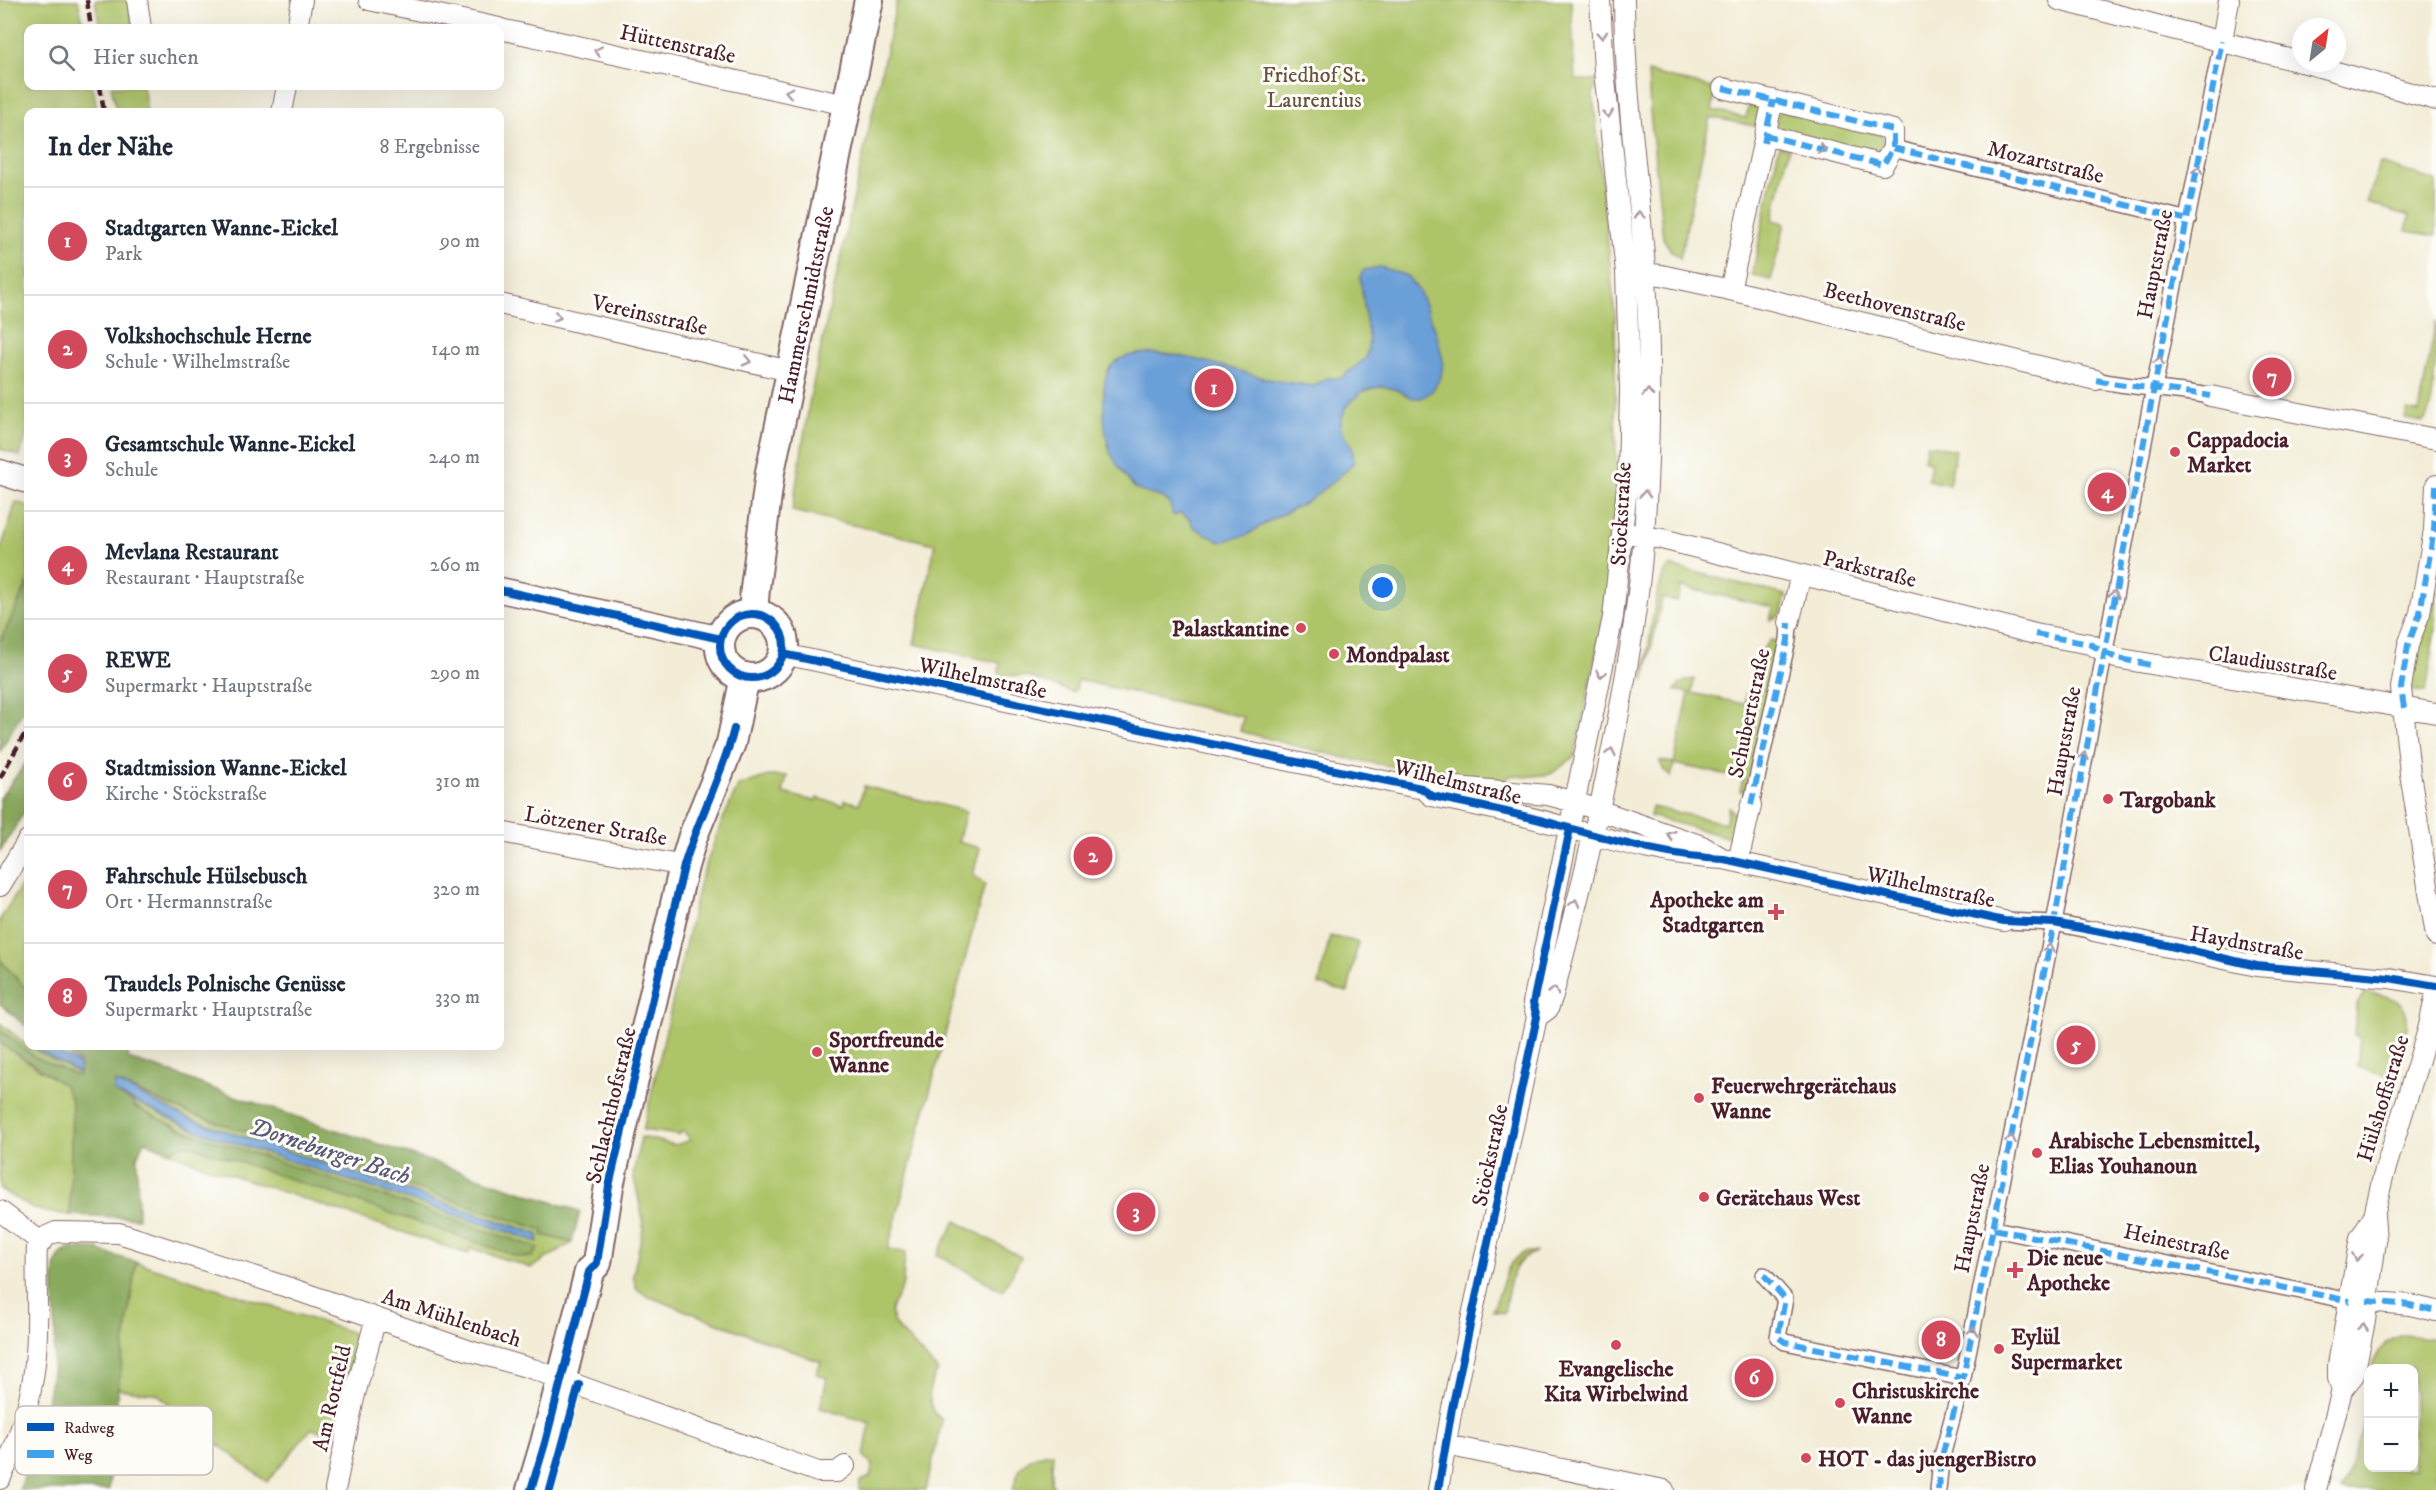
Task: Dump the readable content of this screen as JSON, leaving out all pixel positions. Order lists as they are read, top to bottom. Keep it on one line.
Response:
{"streets":{"main road":["Hammerschmidtstraße","Schlachthofstraße"],"street":["Hüttenstraße","Mozartstraße","Hauptstraße","Beethovenstraße","Vereinsstraße","Stöckstraße","Parkstraße","Claudiusstraße","Wilhelmstraße","Schubertstraße","Lötzener Straße","Haydnstraße","Hülshoffstraße","Heinestraße","Am Mühlenbach","Am Rottfeld"]},"crossings":[["Hüttenstraße","Hammerschmidtstraße"],["Mozartstraße","Hauptstraße"],["Hauptstraße","Beethovenstraße"],["Hauptstraße","Parkstraße"],["Hauptstraße","Claudiusstraße"],["Hauptstraße","Wilhelmstraße"],["Hauptstraße","Haydnstraße"],["Hauptstraße","Heinestraße"],["Hammerschmidtstraße","Vereinsstraße"],["Hammerschmidtstraße","Wilhelmstraße"],["Hammerschmidtstraße","Schlachthofstraße"],["Beethovenstraße","Stöckstraße"],["Stöckstraße","Parkstraße"],["Stöckstraße","Wilhelmstraße"],["Parkstraße","Claudiusstraße"],["Parkstraße","Schubertstraße"],["Wilhelmstraße","Schubertstraße"],["Wilhelmstraße","Haydnstraße"],["Wilhelmstraße","Schlachthofstraße"],["Lötzener Straße","Schlachthofstraße"],["Hülshoffstraße","Heinestraße"],["Schlachthofstraße","Am Mühlenbach"],["Am Mühlenbach","Am Rottfeld"]],"one_way":["Hüttenstraße","Hauptstraße","Vereinsstraße"],"water":["Dorneburger Bach"],"parks":["Friedhof St. Laurentius"],"places":{"other":["Cappadocia Market","Palastkantine","Mondpalast","Targobank","Sportfreunde Wanne","Feuerwehrgerätehaus Wanne","Arabische Lebensmittel, Elias Youhanoun","Gerätehaus West","Evangelische Kita Wirbelwind","Eylül Supermarket","Christuskirche Wanne","HOT - das juengerBistro"],"health":["Apotheke am Stadtgarten","Die neue Apotheke"]},"legend":["Radweg","Weg"],"north":"top right","page":{"search":"Hier suchen","heading":["In der Nähe","8 Ergebnisse"],"list":[{"mark":"1","name":"Stadtgarten Wanne-Eickel","note":"Park","value":"90 m"},{"mark":"2","name":"Volkshochschule Herne","note":"Schule · Wilhelmstraße","value":"140 m"},{"mark":"3","name":"Gesamtschule Wanne-Eickel","note":"Schule","value":"240 m"},{"mark":"4","name":"Mevlana Restaurant","note":"Restaurant · Hauptstraße","value":"260 m"},{"mark":"5","name":"REWE","note":"Supermarkt · Hauptstraße","value":"290 m"},{"mark":"6","name":"Stadtmission Wanne-Eickel","note":"Kirche · Stöckstraße","value":"310 m"},{"mark":"7","name":"Fahrschule Hülsebusch","note":"Ort · Hermannstraße","value":"320 m"},{"mark":"8","name":"Traudels Polnische Genüsse","note":"Supermarkt · Hauptstraße","value":"330 m"}],"pins":["7","1","4","2","5","3","8","6"],"map_buttons":["+","−"]}}
